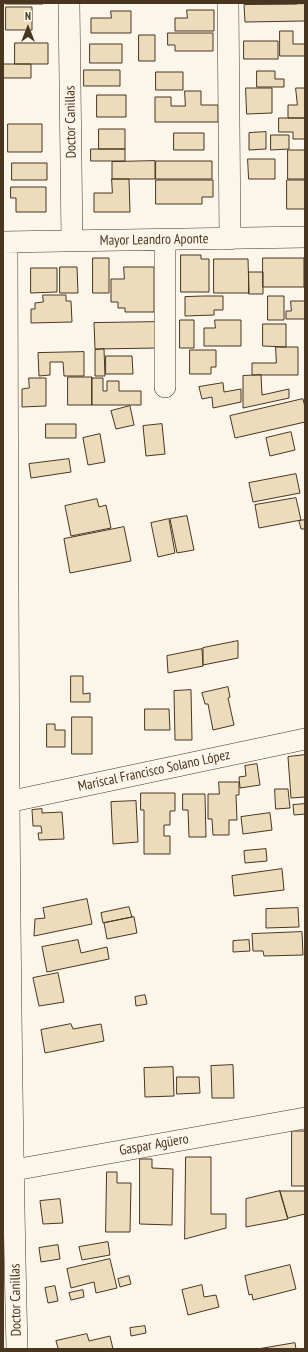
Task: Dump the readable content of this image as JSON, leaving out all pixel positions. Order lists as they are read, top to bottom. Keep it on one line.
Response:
{"streets":{"street":["Doctor Canillas","Mayor Leandro Aponte","Mariscal Francisco Solano López","Gaspar Agüero"]},"crossings":[["Doctor Canillas","Mayor Leandro Aponte"],["Doctor Canillas","Mariscal Francisco Solano López"],["Doctor Canillas","Gaspar Agüero"]],"north":"top"}
